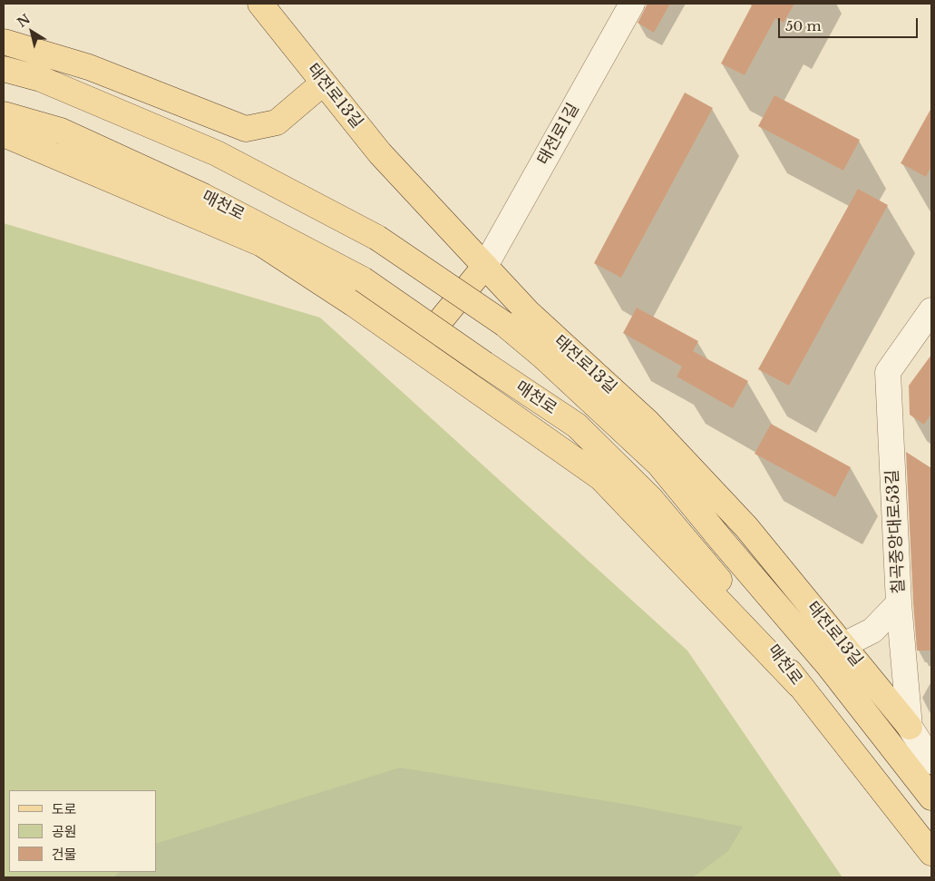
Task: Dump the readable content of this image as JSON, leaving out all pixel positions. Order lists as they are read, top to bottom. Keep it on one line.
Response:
{"streets":{"main road":["태전로13길","매천로"],"street":["태전로1길","칠곡중앙대로53길"]},"crossings":[["태전로13길","태전로1길"],["태전로13길","칠곡중앙대로53길"]],"legend":["도로","공원","건물"],"scale_bar":"50 m","north":"top left"}
